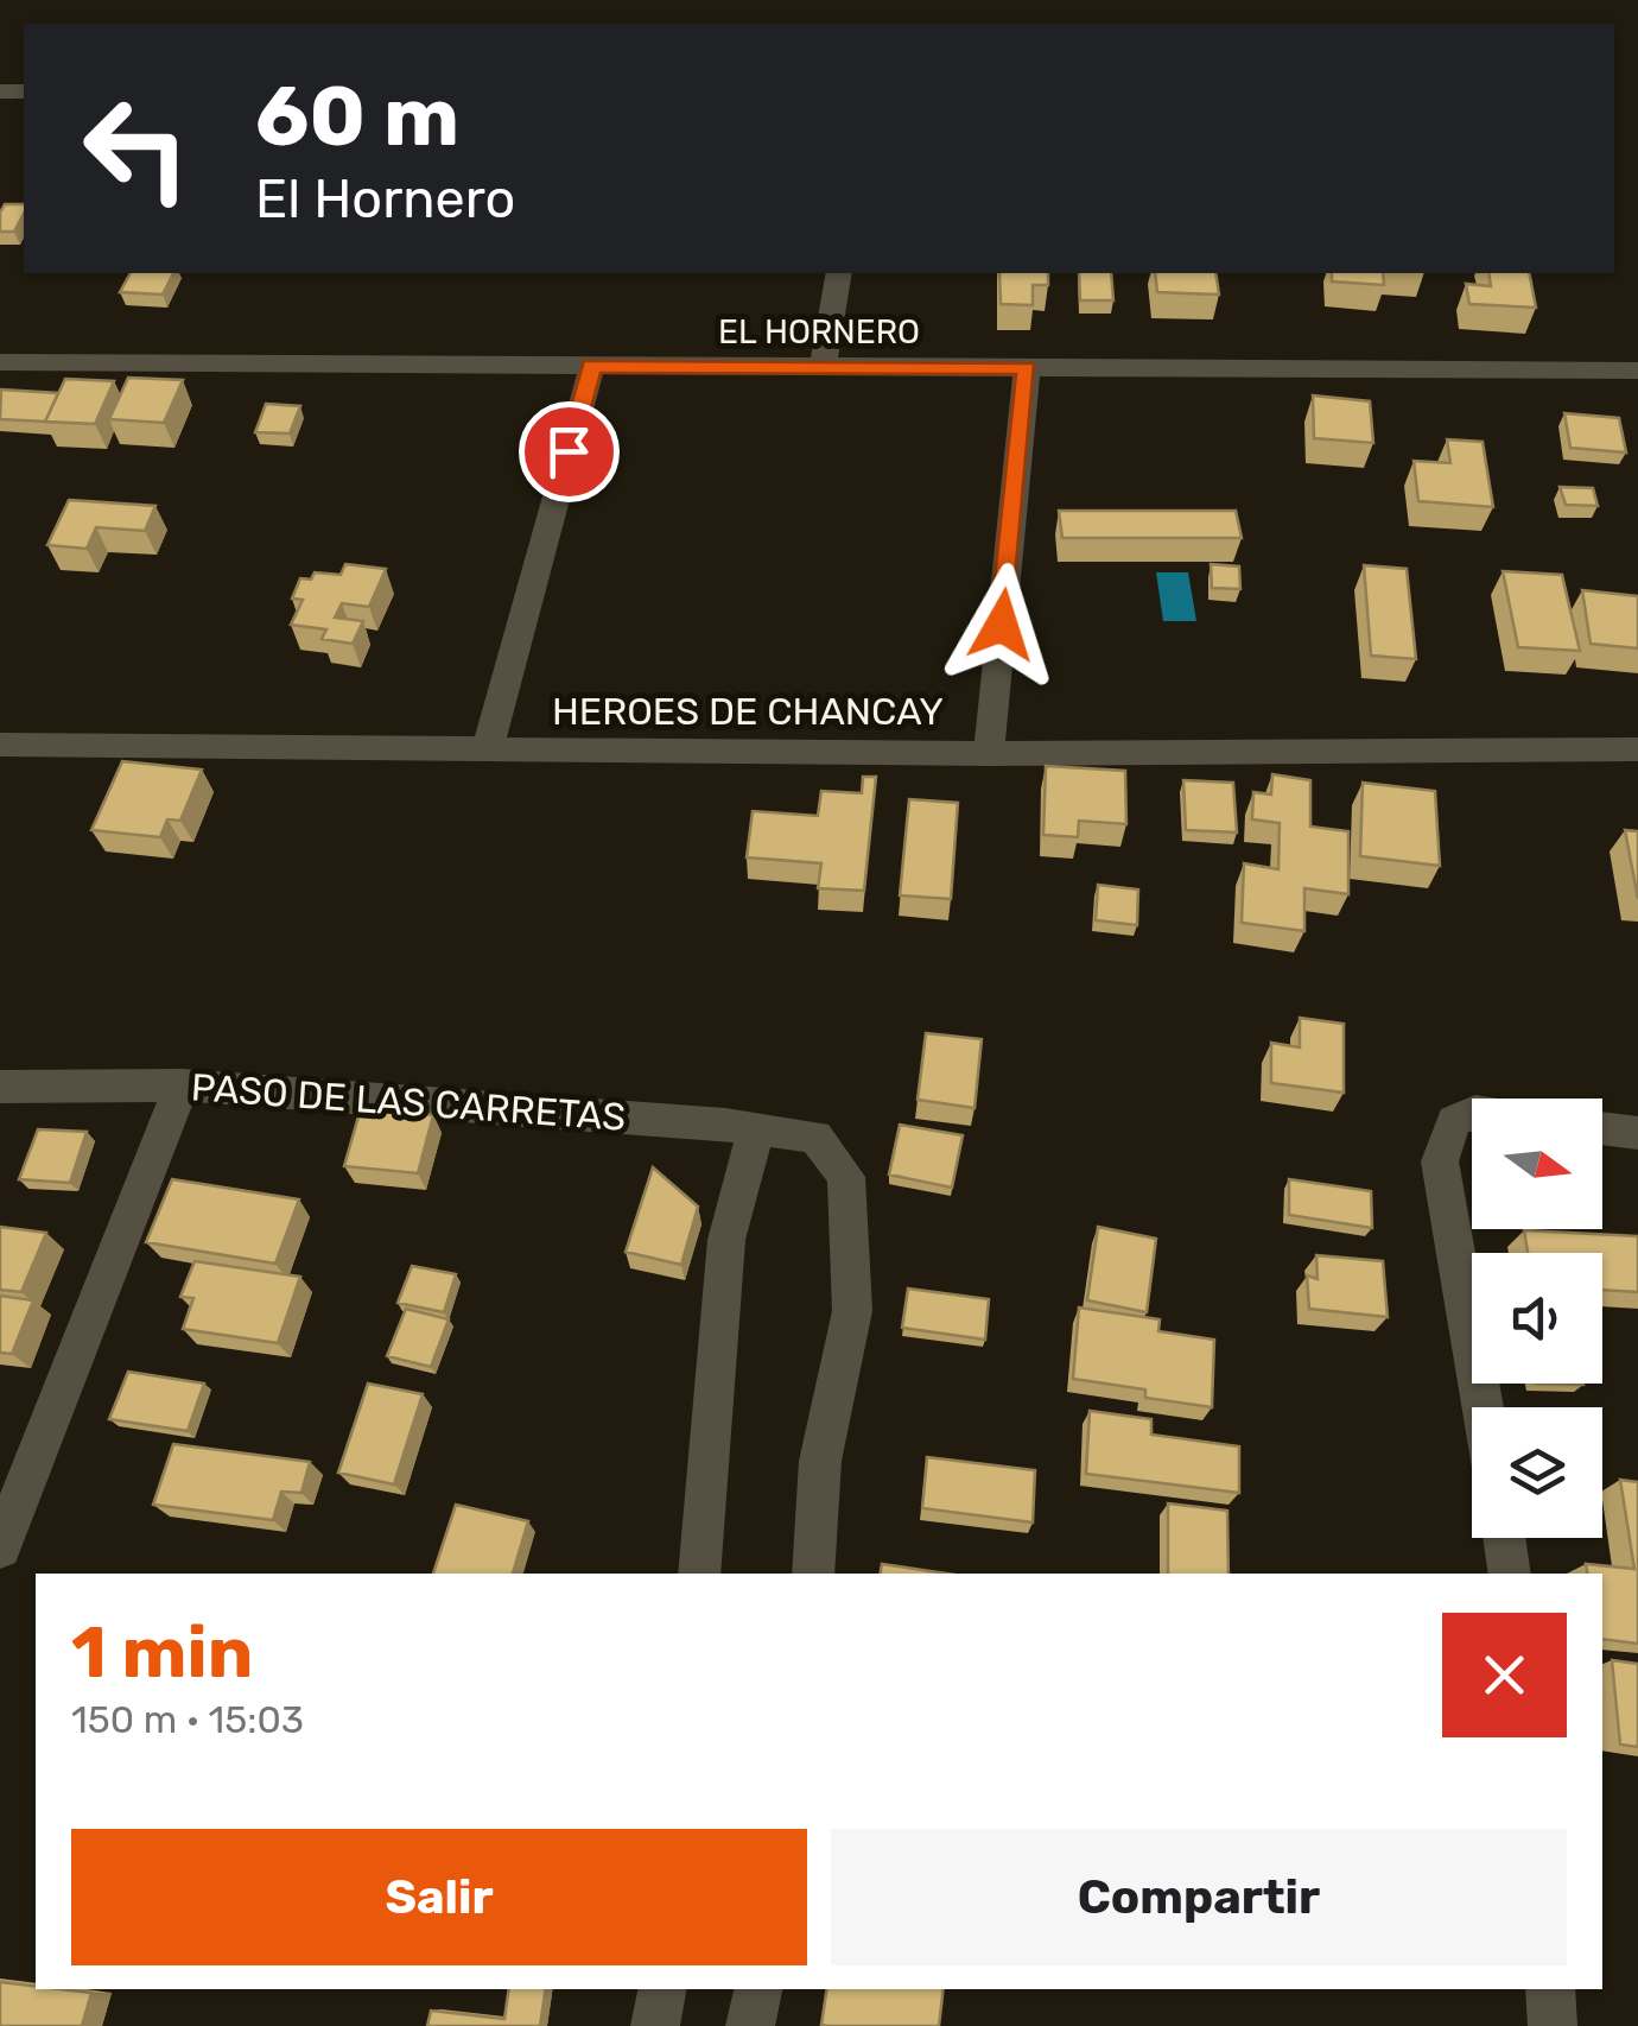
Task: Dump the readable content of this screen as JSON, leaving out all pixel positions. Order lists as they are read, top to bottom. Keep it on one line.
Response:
{"streets":{"street":["EL HORNERO","HEROES DE CHANCAY","PASO DE LAS CARRETAS"]},"north":"right","page":{"turn":["60 m","El Hornero"],"heading":["1 min","150 m · 15:03"],"buttons":["Salir","Compartir"]}}
